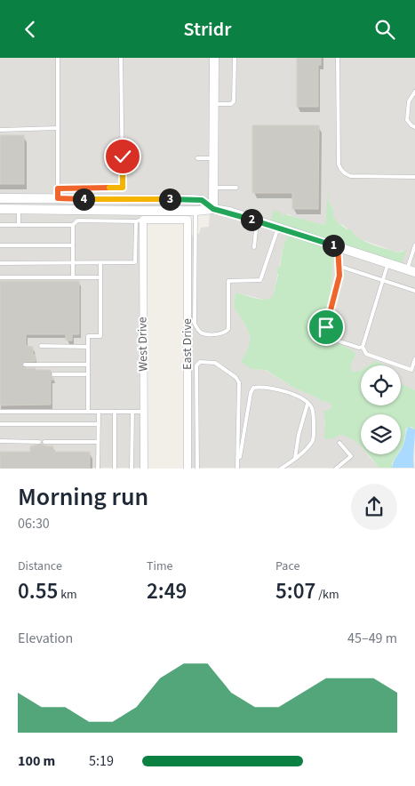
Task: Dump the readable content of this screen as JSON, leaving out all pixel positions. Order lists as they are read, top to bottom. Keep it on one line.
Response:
{"streets":{"street":["West Drive","East Drive"]},"crossings":[["West Drive","East Drive"]],"page":{"header":"Stridr","pins":["3","4","2","1"],"heading":["Morning run","06:30"],"stats":[["Distance","0.55 km"],["Time","2:49"],["Pace","5:07 /km"]],"chart":["Elevation","45–49 m"],"list":[{"name":"100 m","note":"5:19"}]}}
